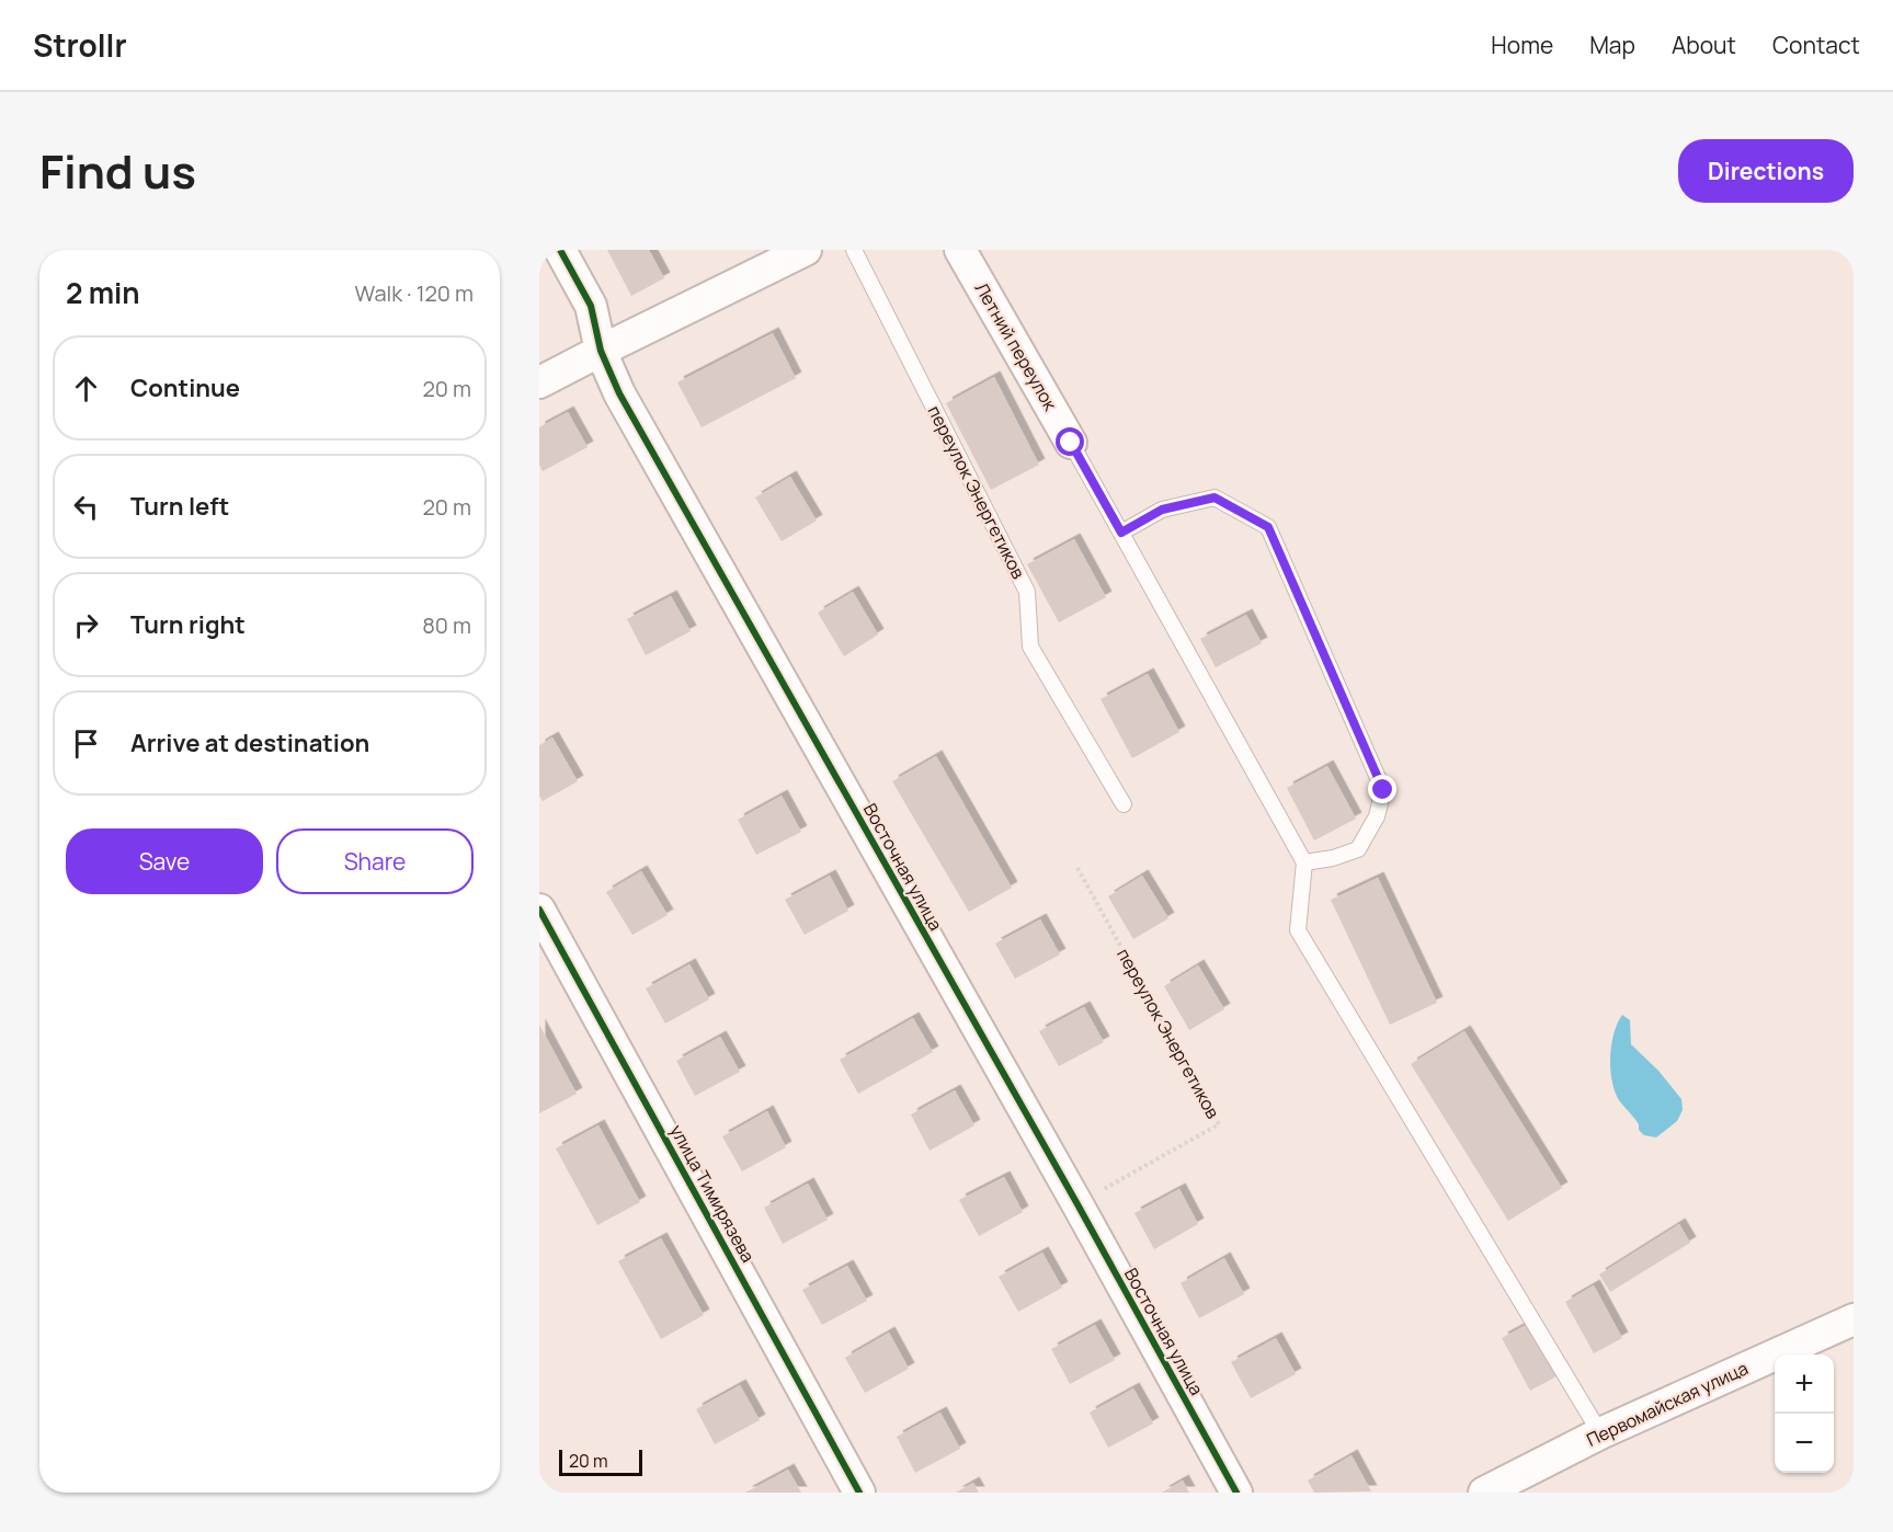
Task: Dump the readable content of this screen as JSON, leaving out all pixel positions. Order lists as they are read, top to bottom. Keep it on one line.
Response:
{"streets":{"street":["Летний переулок","Восточная улица","улица Тимирязева","Первомайская улица"],"lane":["переулок Энергетиков"]},"crossings":[["переулок Энергетиков","Восточная улица"]],"scale_bar":"20 m","page":{"header":"Strollr","nav":["Home","Map","About","Contact"],"title":"Find us","buttons":["Directions",["Save","Share"]],"heading":["2 min","Walk · 120 m"],"list":[["Continue","20 m"],["Turn left","20 m"],["Turn right","80 m"],"Arrive at destination"],"map_buttons":["+","−"],"scale":"20 m"}}
